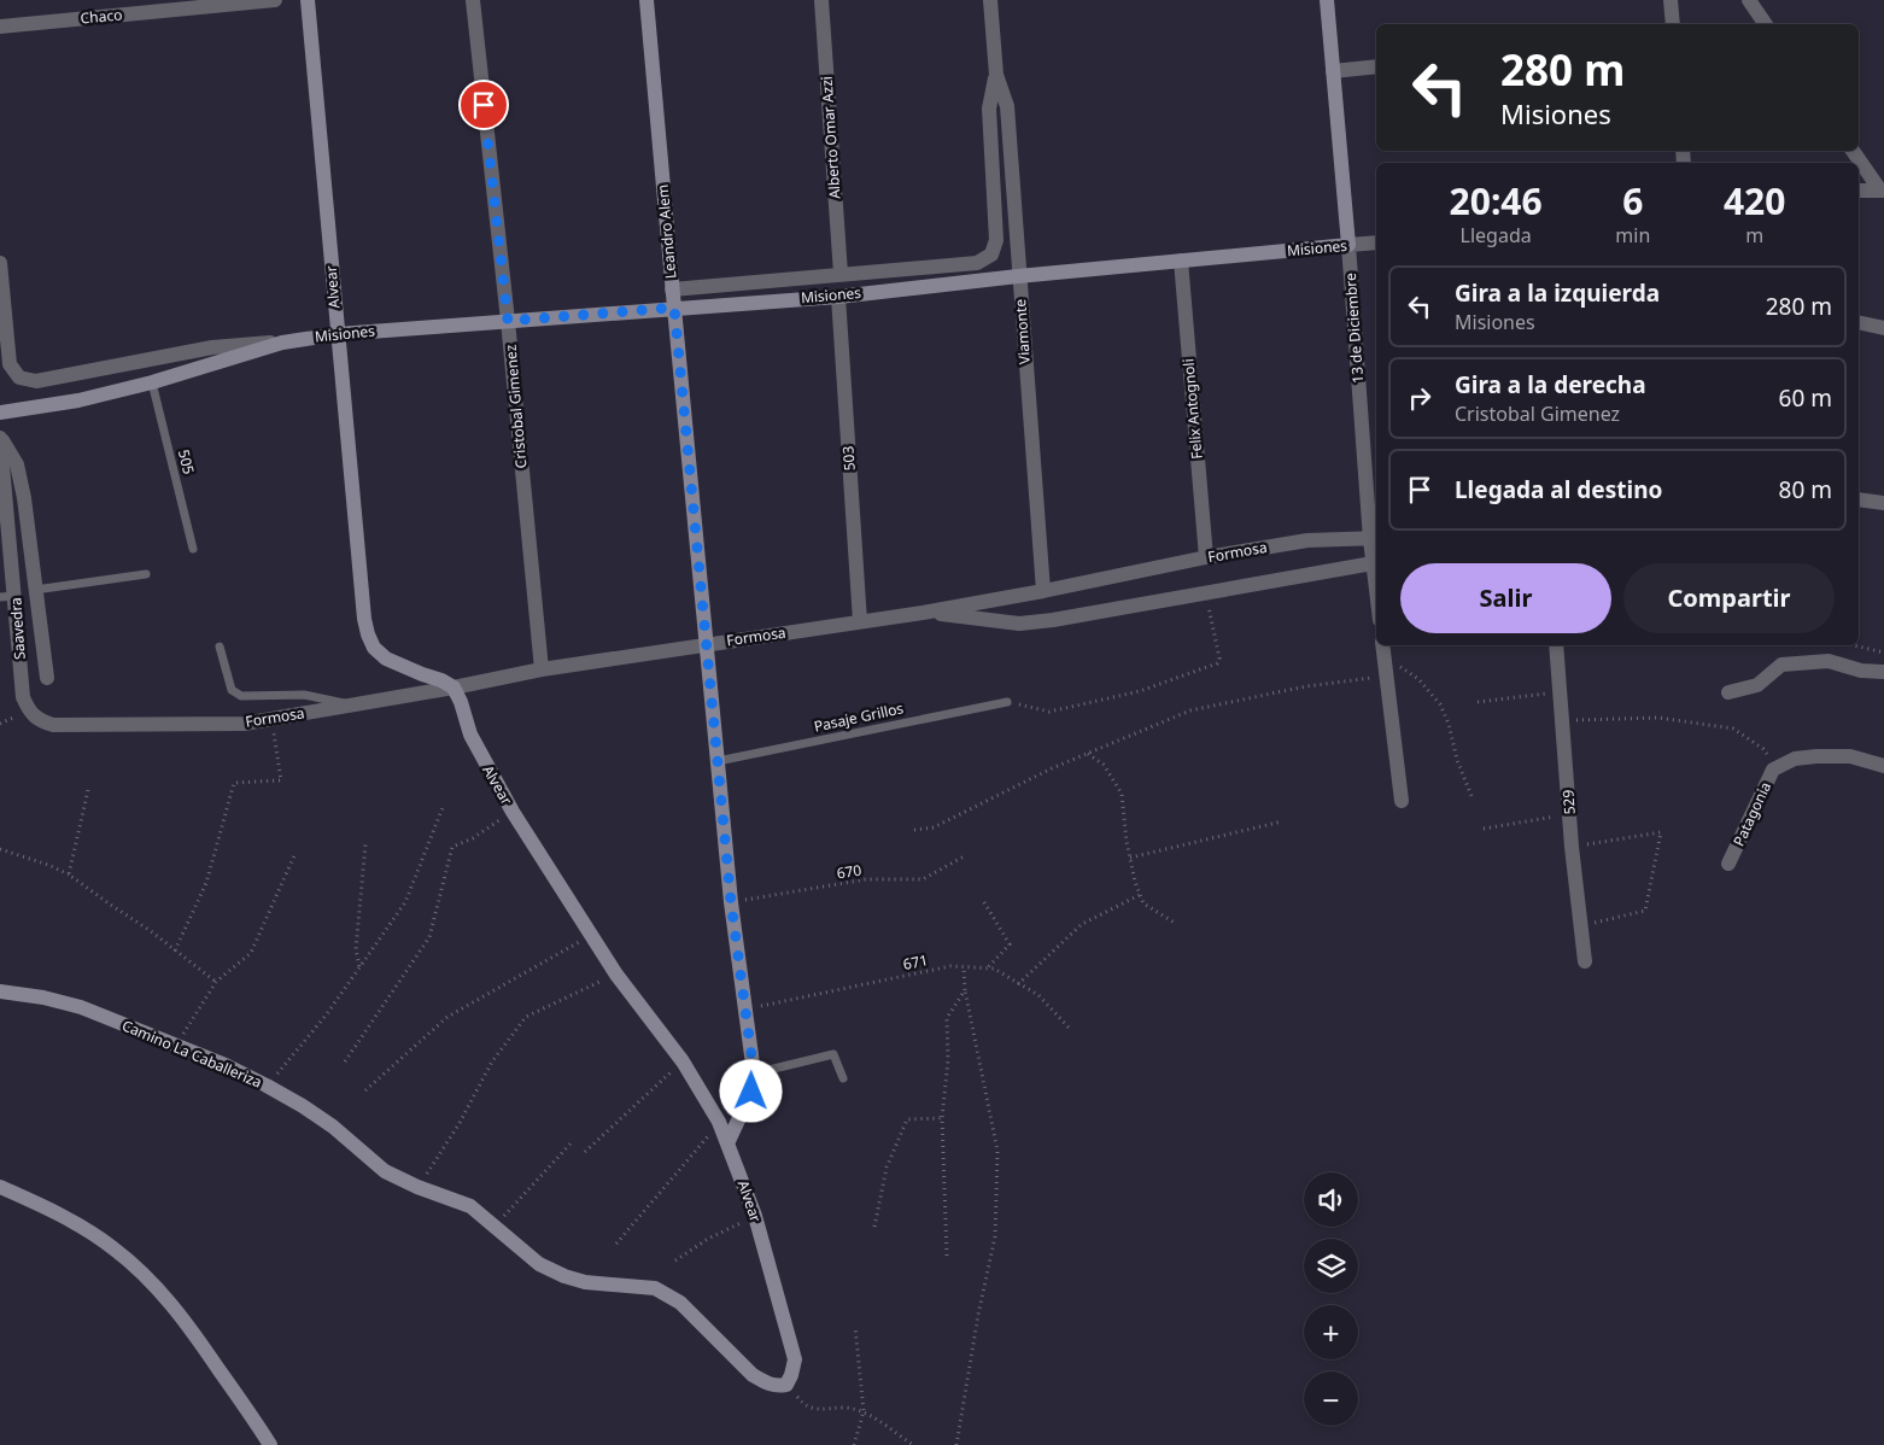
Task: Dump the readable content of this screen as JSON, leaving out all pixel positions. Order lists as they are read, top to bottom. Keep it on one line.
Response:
{"streets":{"street":["Chaco","Alberto Omar Azzi","Leandro Alem","Misiones","Alvear","13 de Diciembre","Viamonte","Cristobal Gimenez","Felix Antognoli","503","Formosa","Saavedra","529","Patagonia","Camino La Caballeriza"],"lane":["505","Pasaje Grillos"],"path":["670","671"]},"crossings":[["Alberto Omar Azzi","Misiones"],["Leandro Alem","Misiones"],["Leandro Alem","Alvear"],["Leandro Alem","Formosa"],["Leandro Alem","Pasaje Grillos"],["Leandro Alem","670"],["Leandro Alem","671"],["Misiones","Alvear"],["Misiones","13 de Diciembre"],["Misiones","Viamonte"],["Misiones","Cristobal Gimenez"],["Misiones","Felix Antognoli"],["Misiones","503"],["Misiones","505"],["Alvear","Formosa"],["Alvear","Camino La Caballeriza"],["13 de Diciembre","Formosa"],["Viamonte","Formosa"],["Cristobal Gimenez","Formosa"],["Felix Antognoli","Formosa"],["503","Formosa"],["Formosa","Saavedra"]],"page":{"turn":["280 m","Misiones"],"eta":["20:46","Llegada","6","min","420","m"],"list":[{"name":"Gira a la izquierda","note":"Misiones","value":"280 m"},{"name":"Gira a la derecha","note":"Cristobal Gimenez","value":"60 m"},{"name":"Llegada al destino","value":"80 m"}],"buttons":["Salir","Compartir"],"map_buttons":["+","−"]}}
